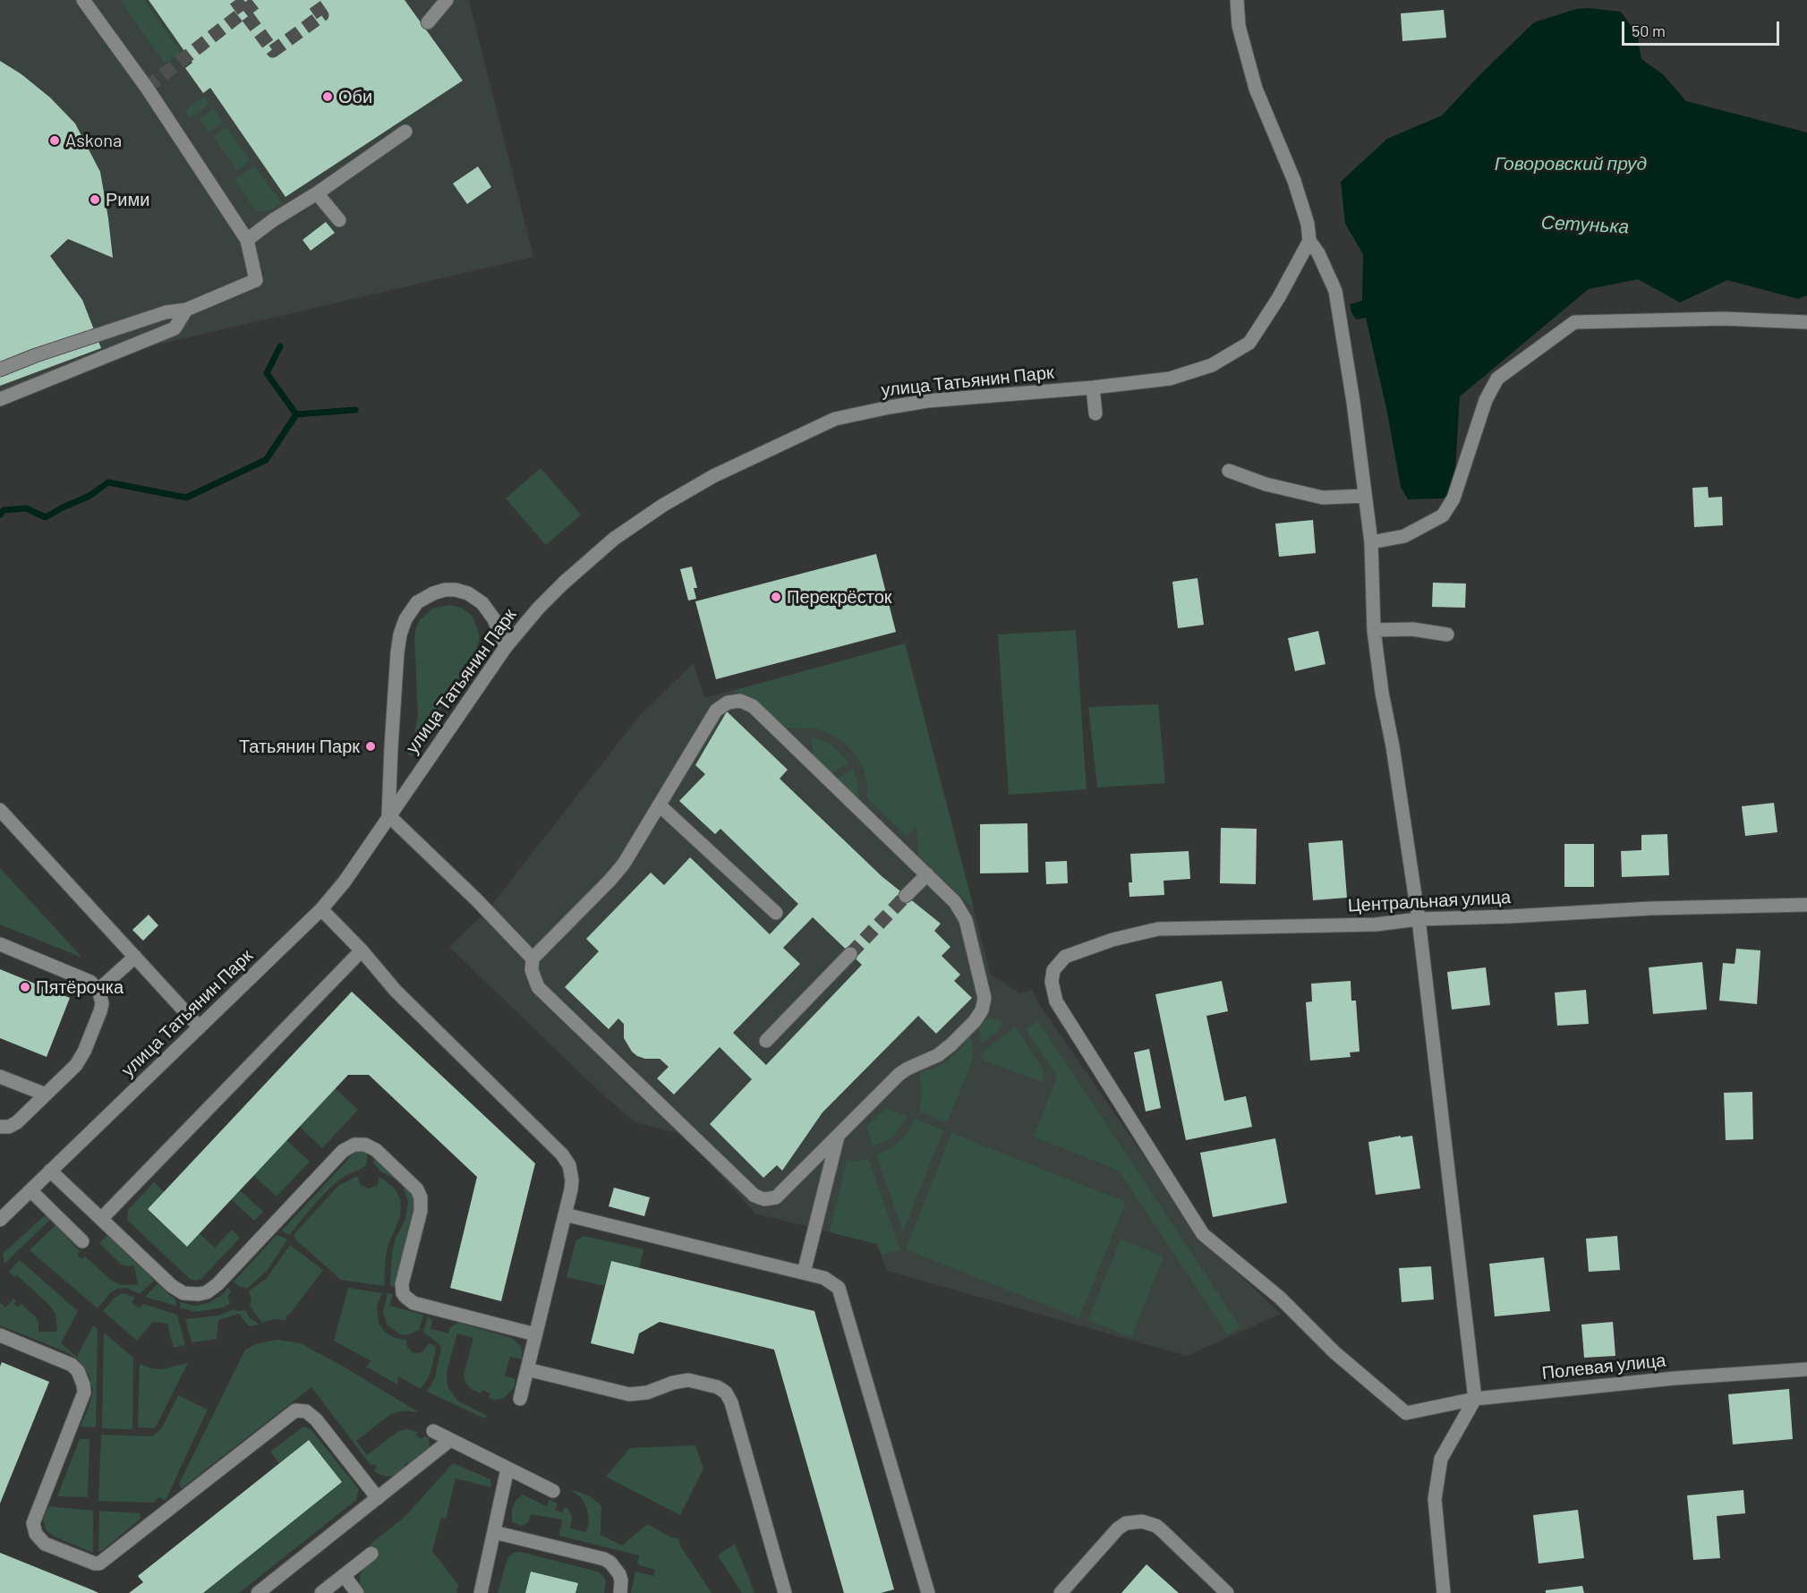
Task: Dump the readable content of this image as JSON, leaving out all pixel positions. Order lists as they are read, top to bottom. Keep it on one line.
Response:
{"streets":{"street":["улица Татьянин Парк","Центральная улица","Полевая улица"]},"crossings":[["Центральная улица","Полевая улица"]],"water":["Говоровский пруд","Сетунька"],"places":["Оби","Askona","Рими","Перекрёсток","Татьянин Парк","Пятёрочка"],"scale_bar":"50 m"}
